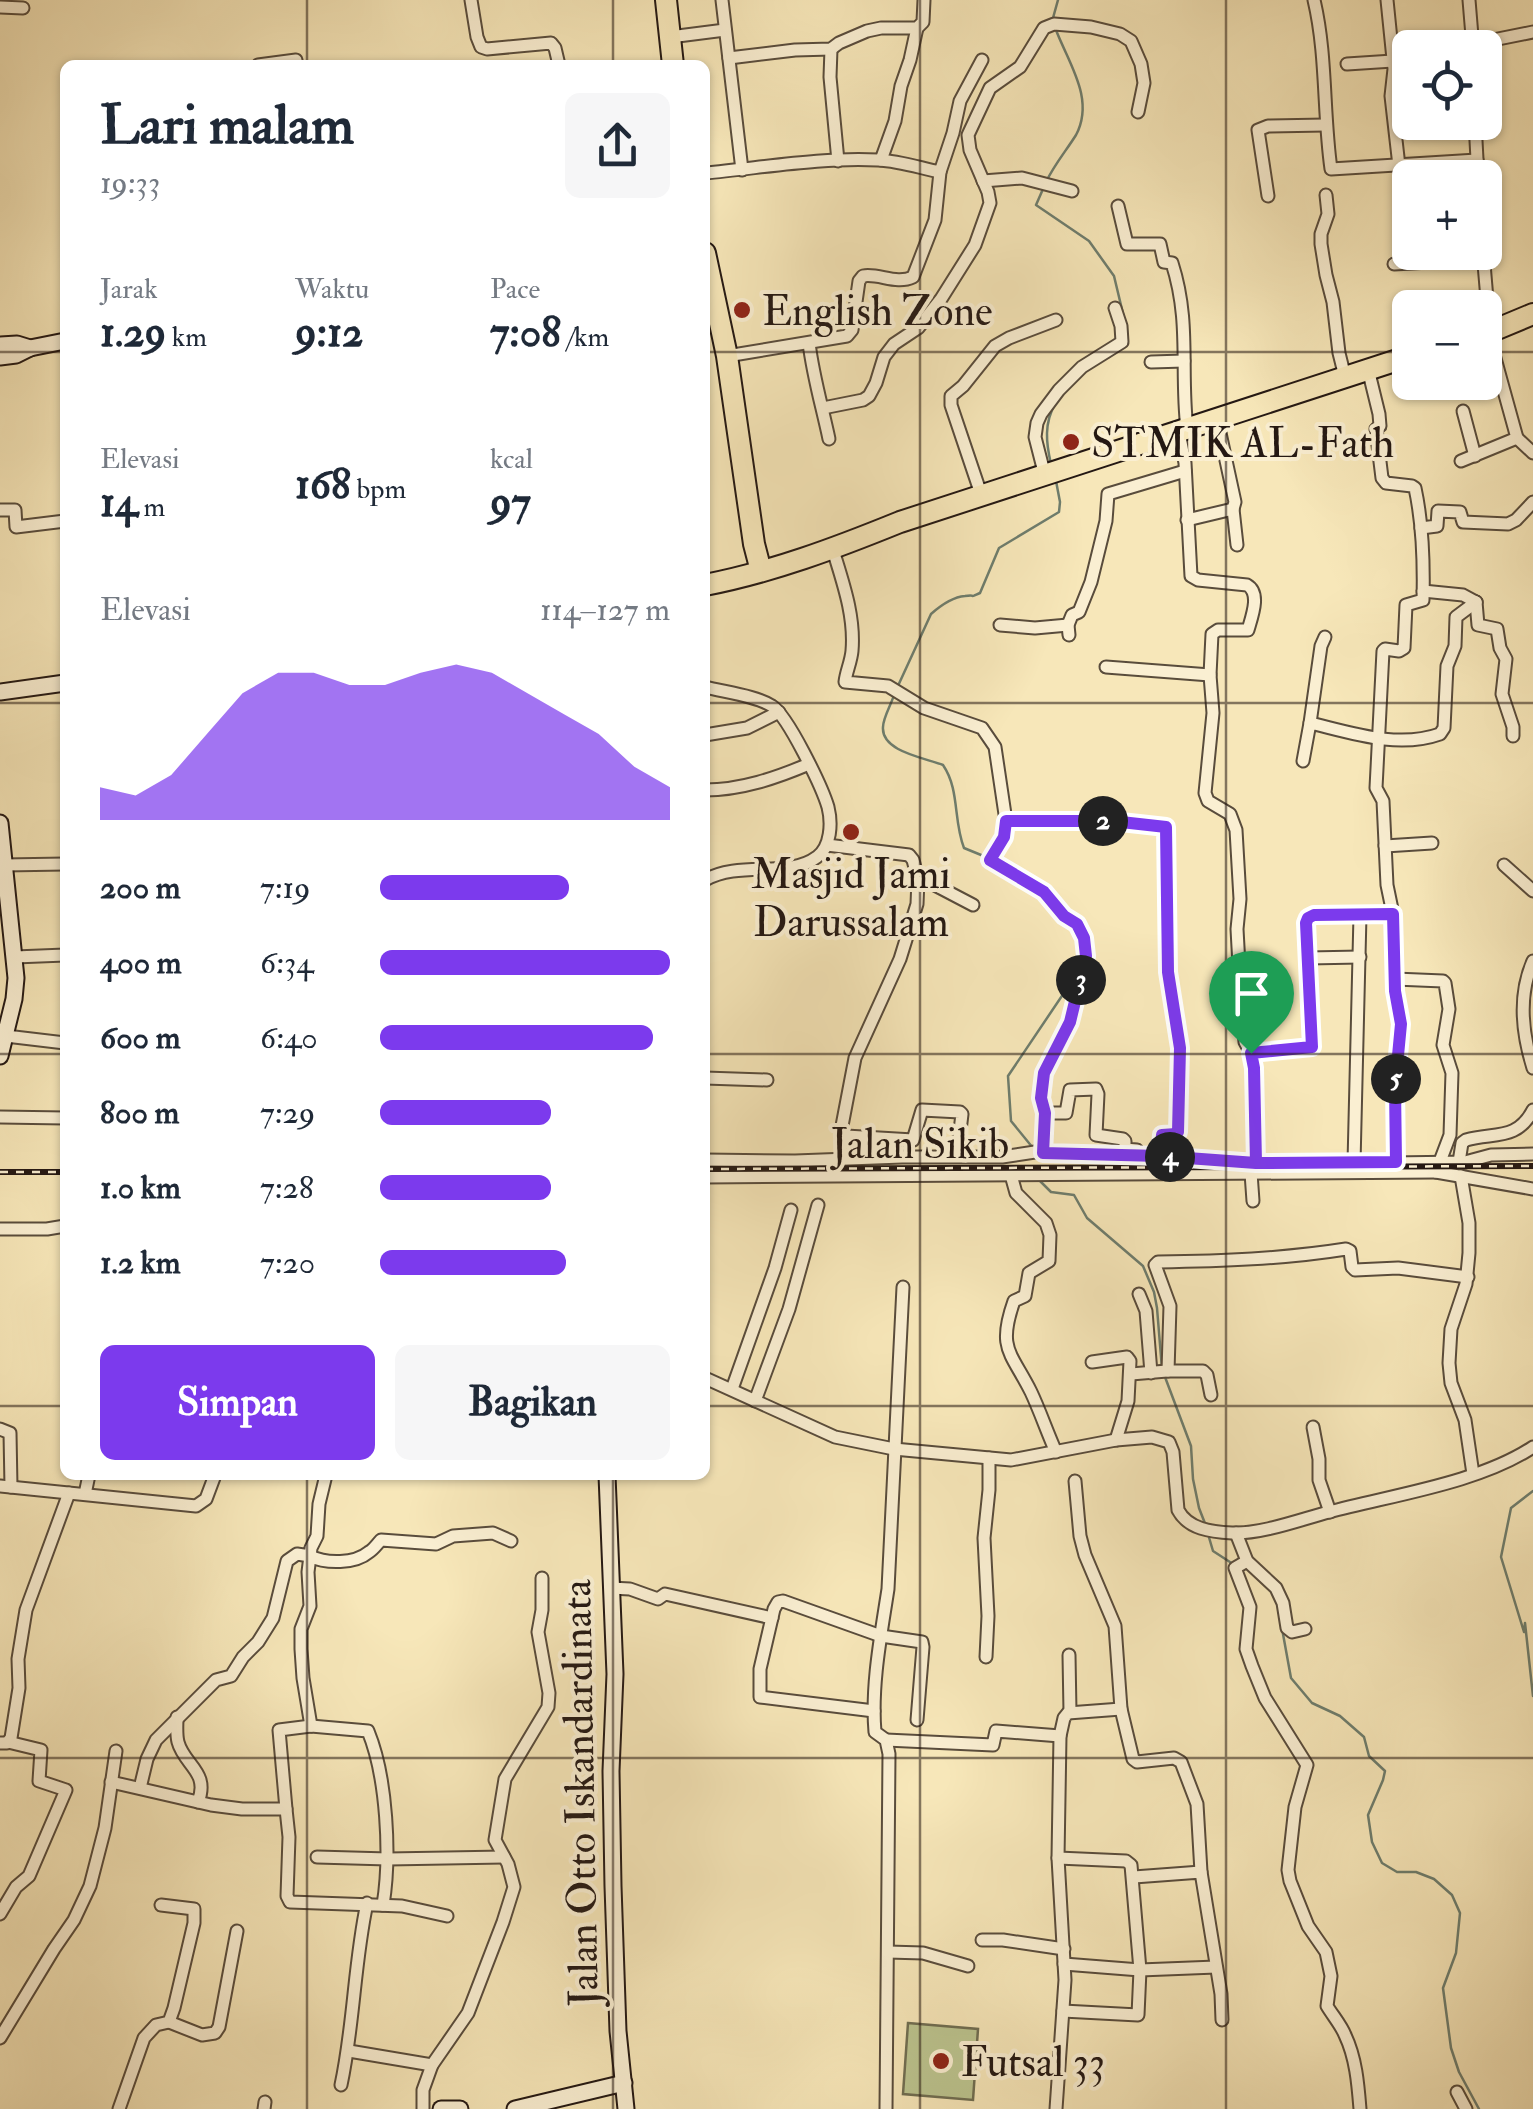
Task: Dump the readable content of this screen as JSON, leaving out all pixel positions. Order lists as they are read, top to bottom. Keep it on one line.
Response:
{"streets":{"main road":["Jalan Otto Iskandardinata"],"street":["Jalan Sikib"]},"places":["English Zone","STMIK AL-Fath","Masjid Jami Darussalam","Futsal 33"],"page":{"map_buttons":["+","−"],"heading":["Lari malam","19:33"],"stats":[["Jarak","1.29 km"],["Waktu","9:12"],["Pace","7:08 /km"],["Elevasi","14 m"],["168 bpm"],["kcal","97"]],"chart":["Elevasi","114–127 m"],"pins":["2","3","5","4"],"list":[{"name":"200 m","note":"7:19"},{"name":"400 m","note":"6:34"},{"name":"600 m","note":"6:40"},{"name":"800 m","note":"7:29"},{"name":"1.0 km","note":"7:28"},{"name":"1.2 km","note":"7:20"}],"buttons":["Simpan","Bagikan"]}}
